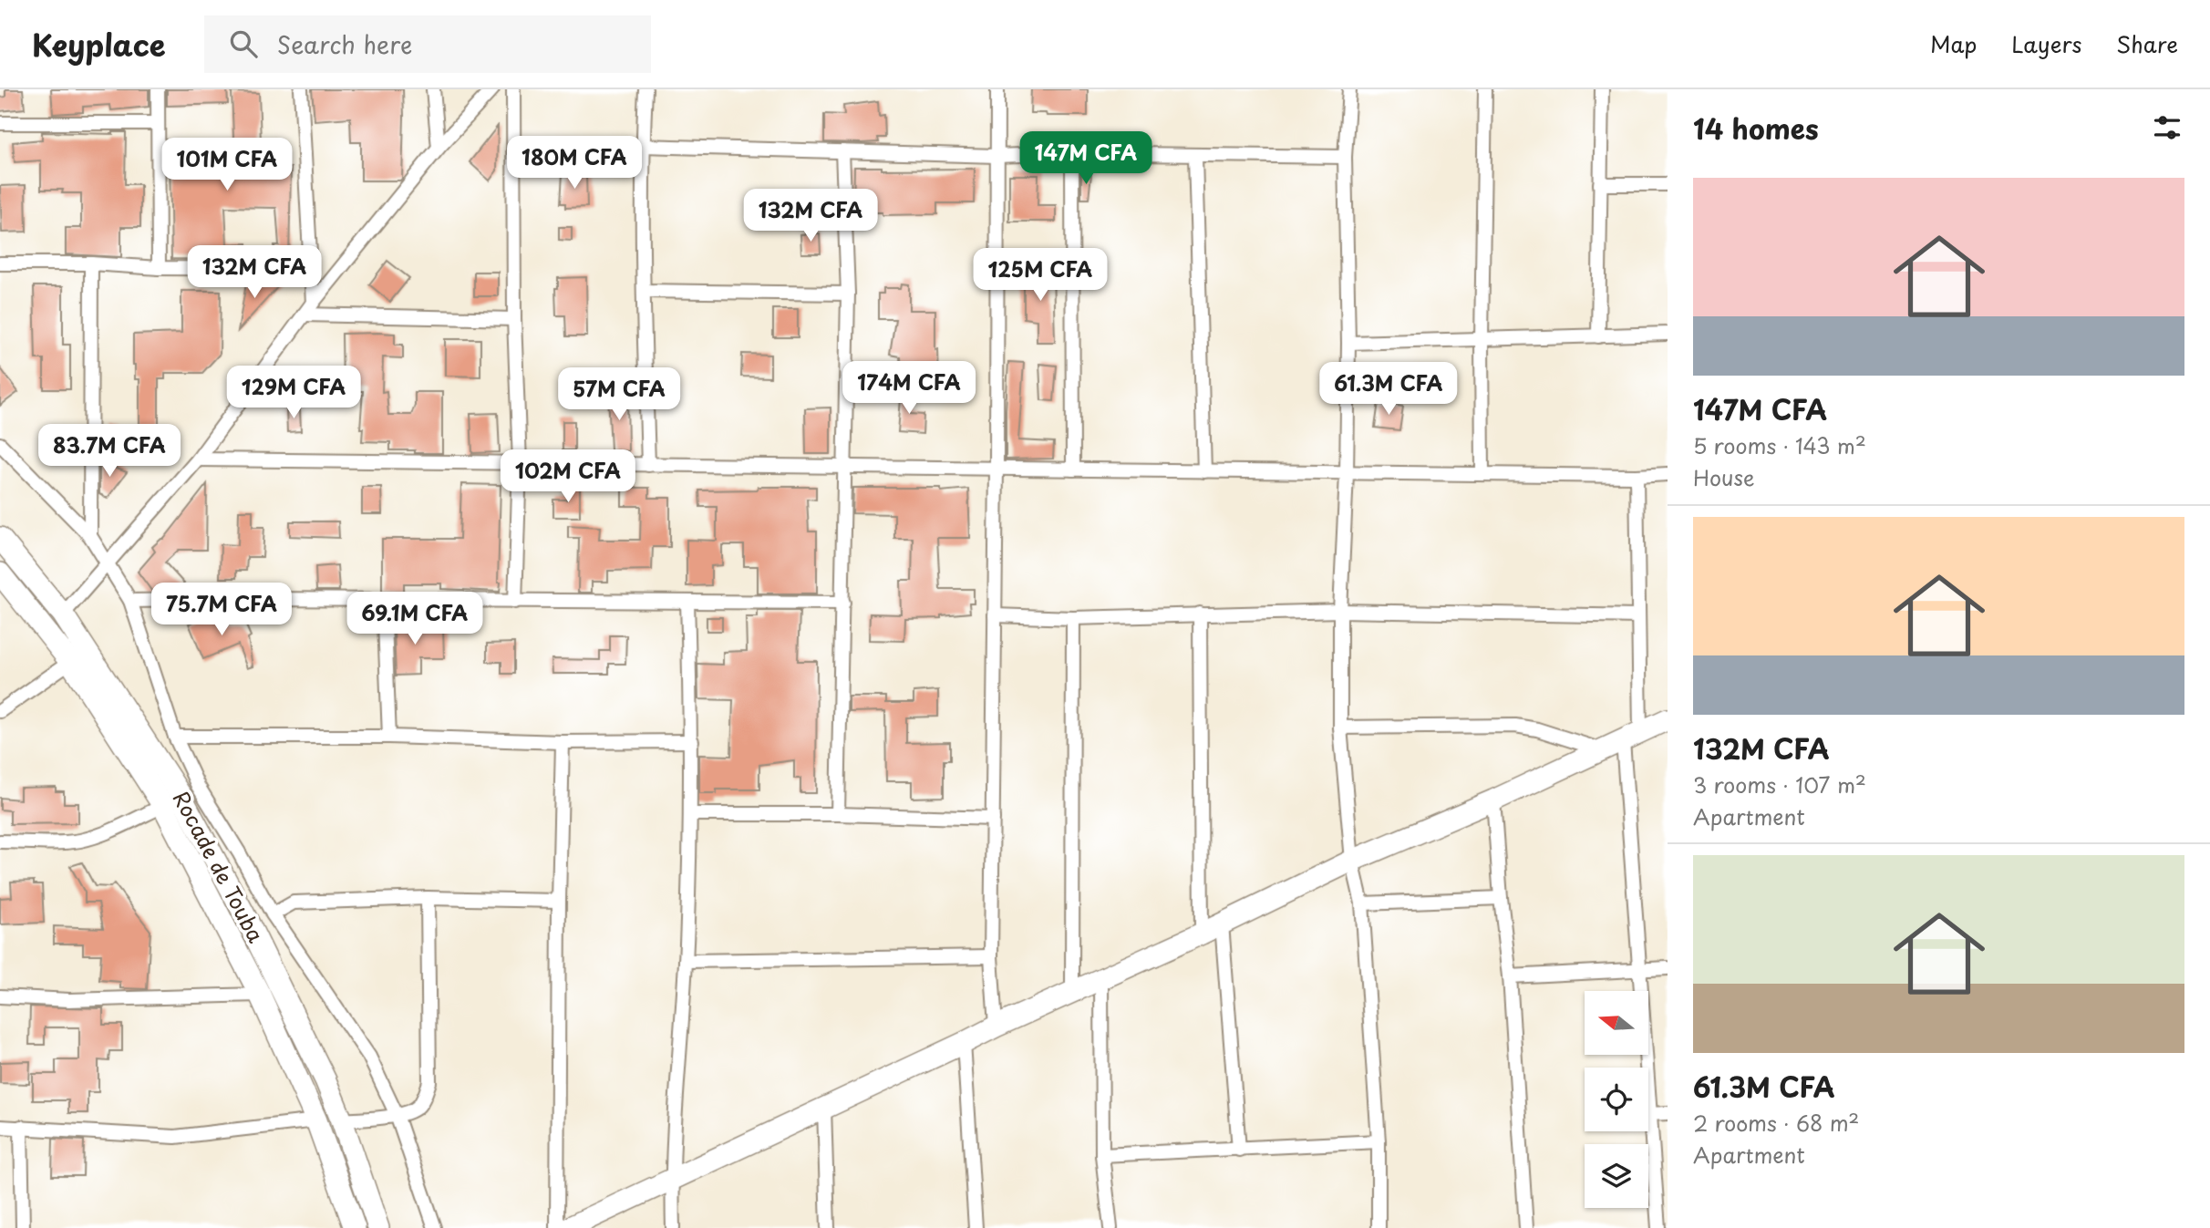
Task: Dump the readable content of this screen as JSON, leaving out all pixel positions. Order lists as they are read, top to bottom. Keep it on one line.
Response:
{"streets":{"main road":["Rocade de Touba"]},"north":"left","page":{"header":"Keyplace","search":"Search here","nav":["Map","Layers","Share"],"heading":"14 homes","price":["147M CFA","180M CFA","101M CFA","132M CFA","132M CFA","125M CFA","174M CFA","61.3M CFA","129M CFA","57M CFA","83.7M CFA","102M CFA","75.7M CFA","69.1M CFA"],"list":[{"name":"147M CFA","note":"5 rooms · 143 m² · House"},{"name":"132M CFA","note":"3 rooms · 107 m² · Apartment"},{"name":"61.3M CFA","note":"2 rooms · 68 m² · Apartment"}]}}
